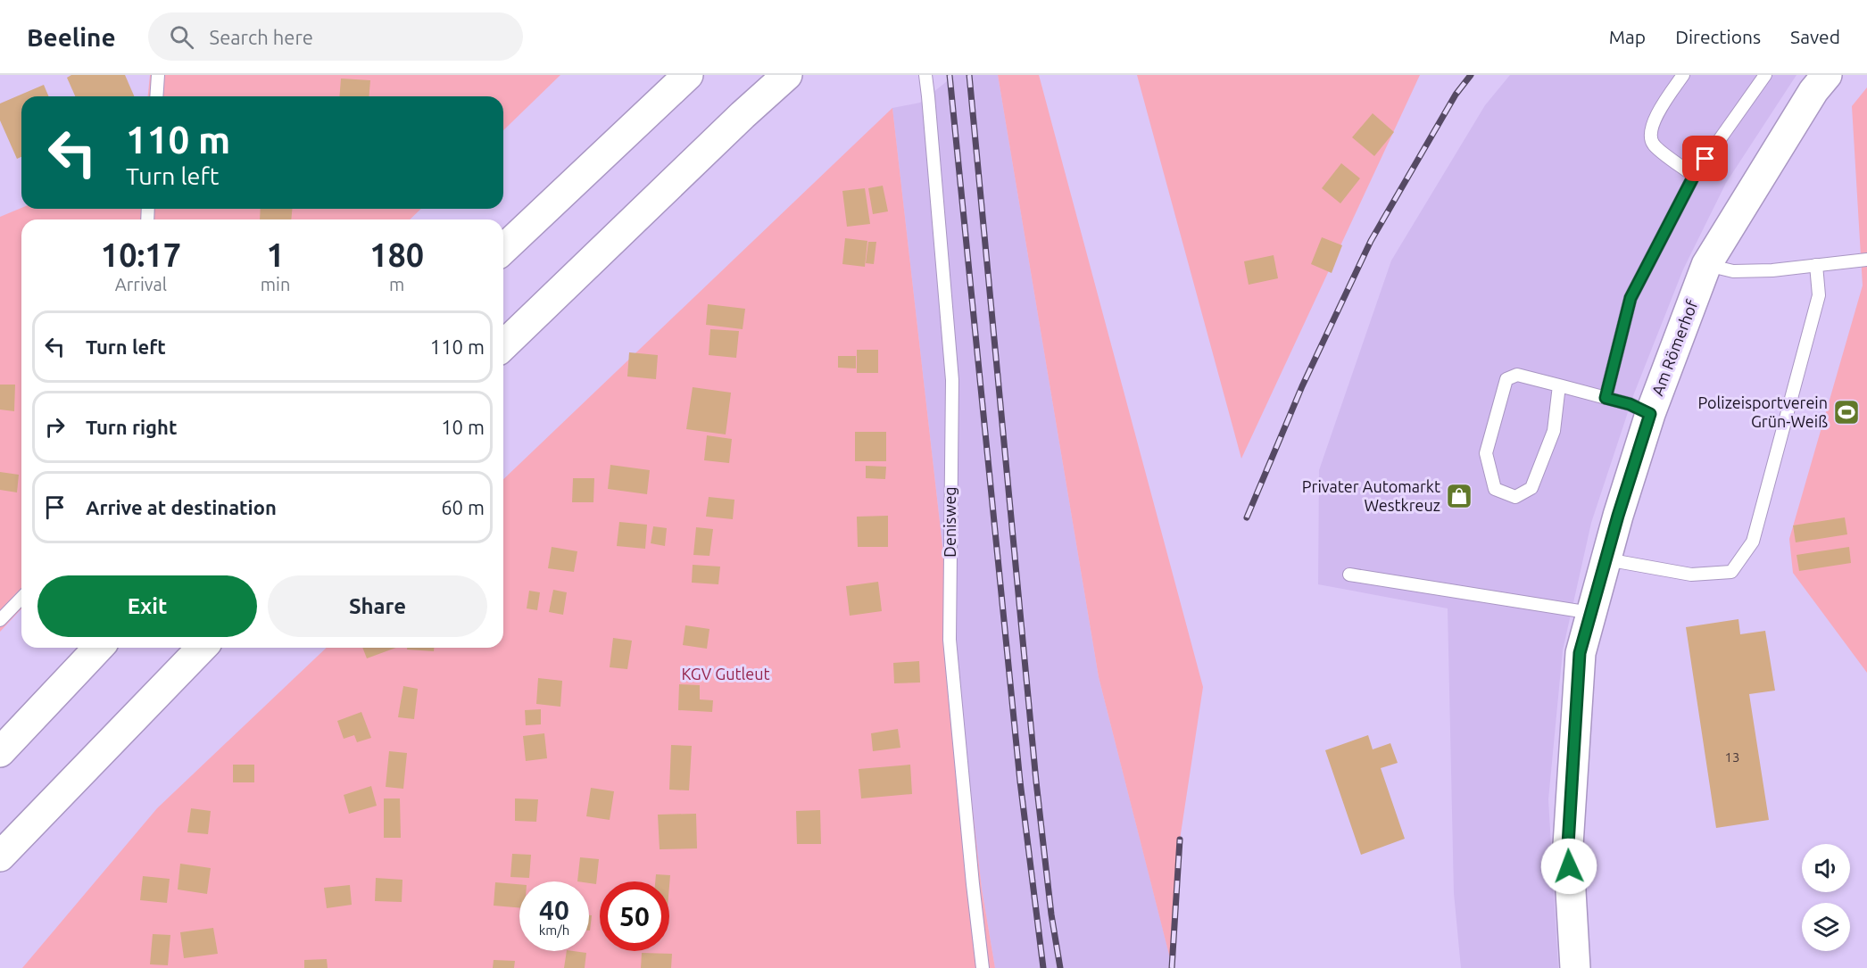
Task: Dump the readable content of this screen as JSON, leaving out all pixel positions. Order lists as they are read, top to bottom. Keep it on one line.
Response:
{"streets":{"main road":["Am Römerhof"],"lane":["Denisweg"]},"parks":["KGV Gutleut"],"places":{"sports":["Polizeisportverein Grün-Weiß"],"shop":["Privater Automarkt Westkreuz"]},"house_numbers":["13"],"page":{"header":"Beeline","search":"Search here","nav":["Map","Directions","Saved"],"turn":["110 m","Turn left"],"eta":["10:17","Arrival","1","min","180","m"],"list":[{"name":"Turn left","value":"110 m"},{"name":"Turn right","value":"10 m"},{"name":"Arrive at destination","value":"60 m"}],"buttons":["Exit","Share"],"speed":"40 km/h","limit":"50"}}
